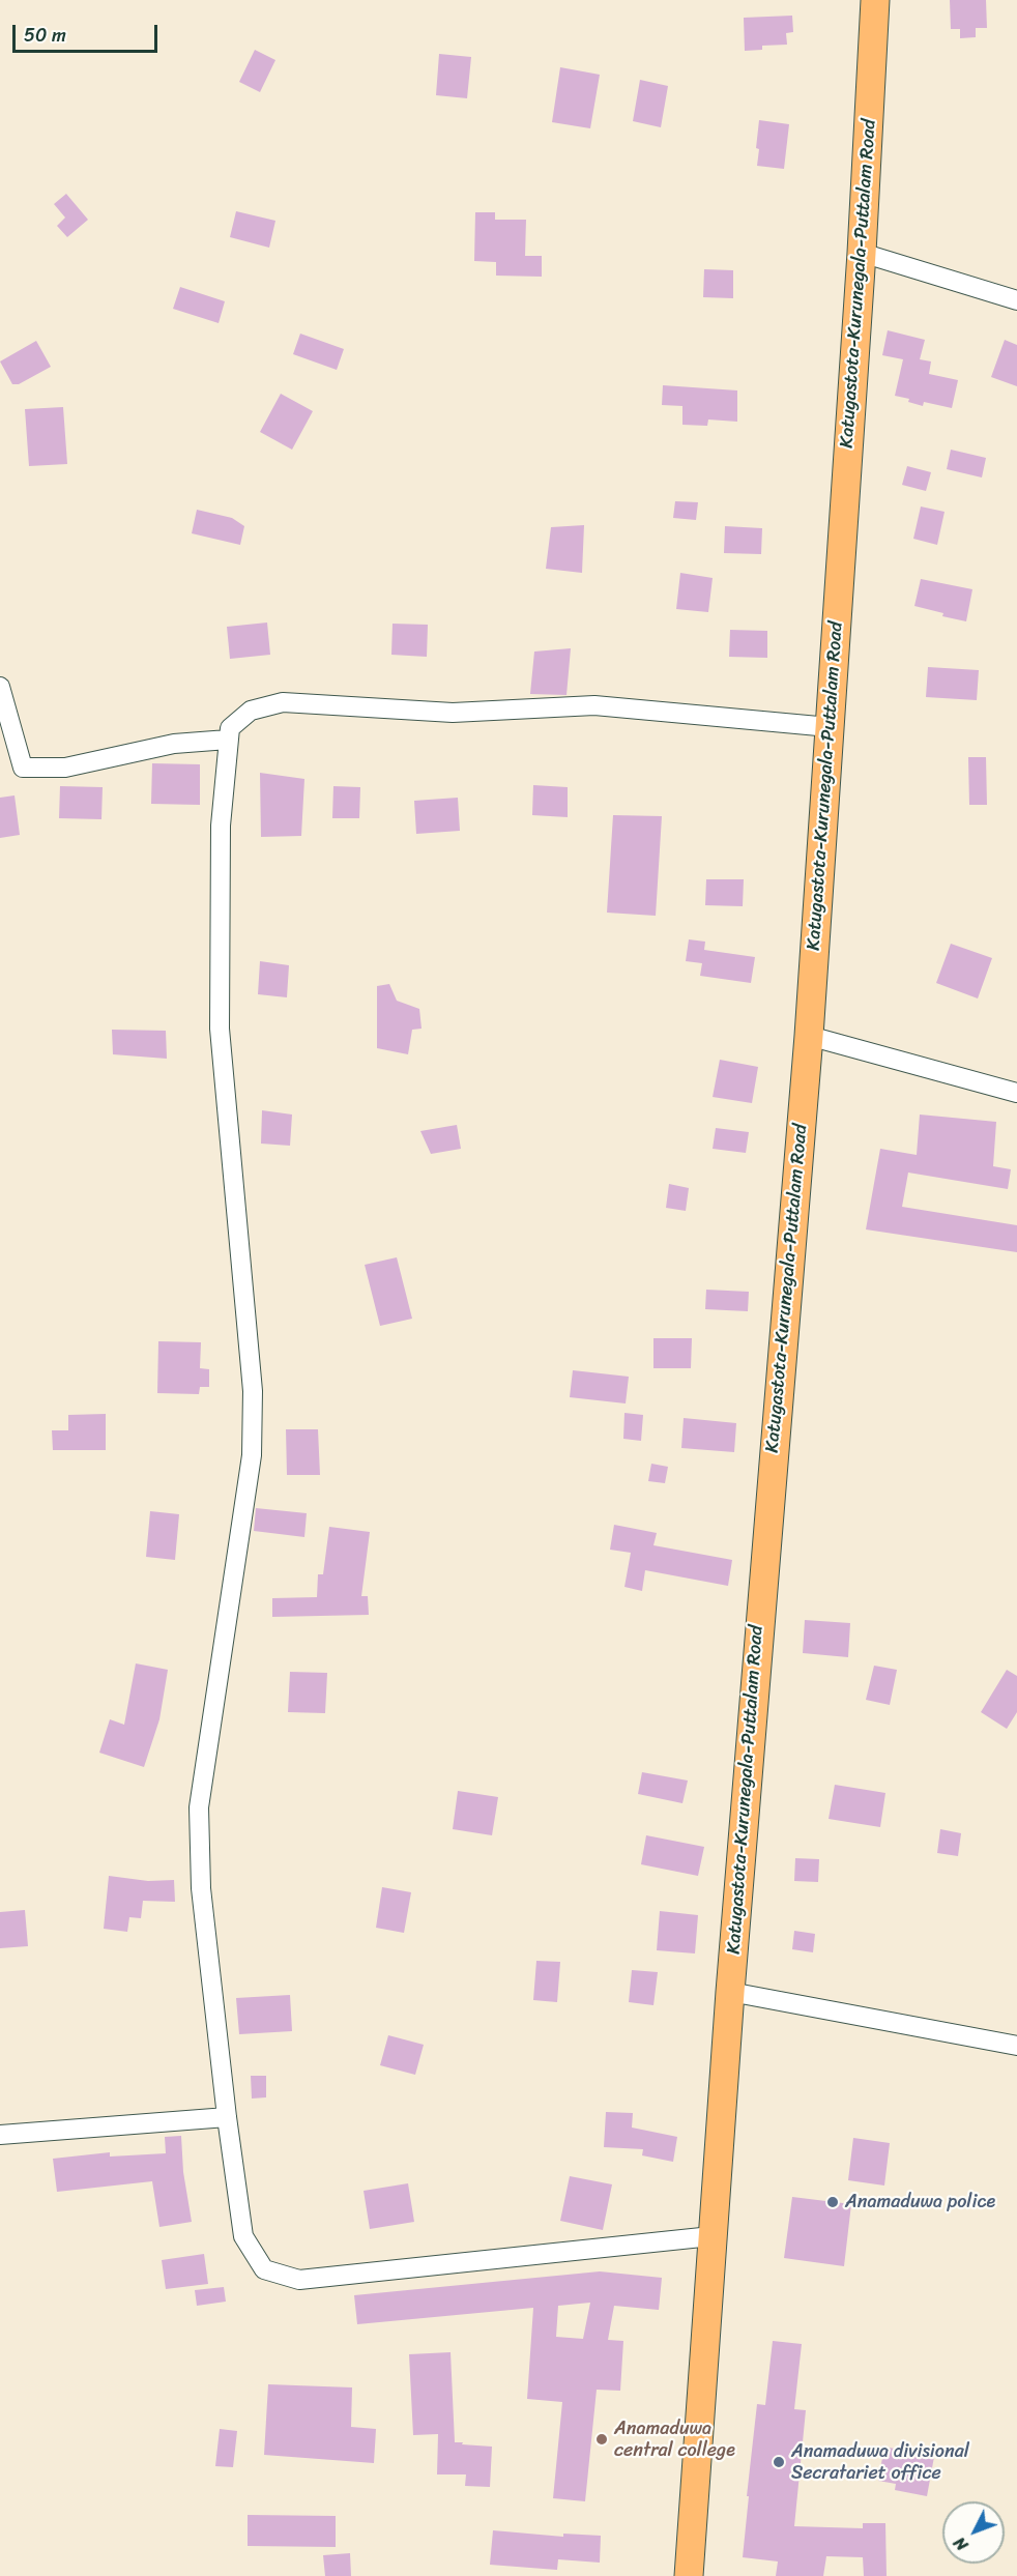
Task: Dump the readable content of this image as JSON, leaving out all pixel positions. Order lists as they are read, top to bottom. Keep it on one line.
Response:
{"streets":{"highway":["Katugastota-Kurunegala-Puttalam Road"]},"places":["Anamaduwa police","Anamaduwa central college","Anamaduwa divisional Secratariet office"],"scale_bar":"50 m","north":"bottom left"}
